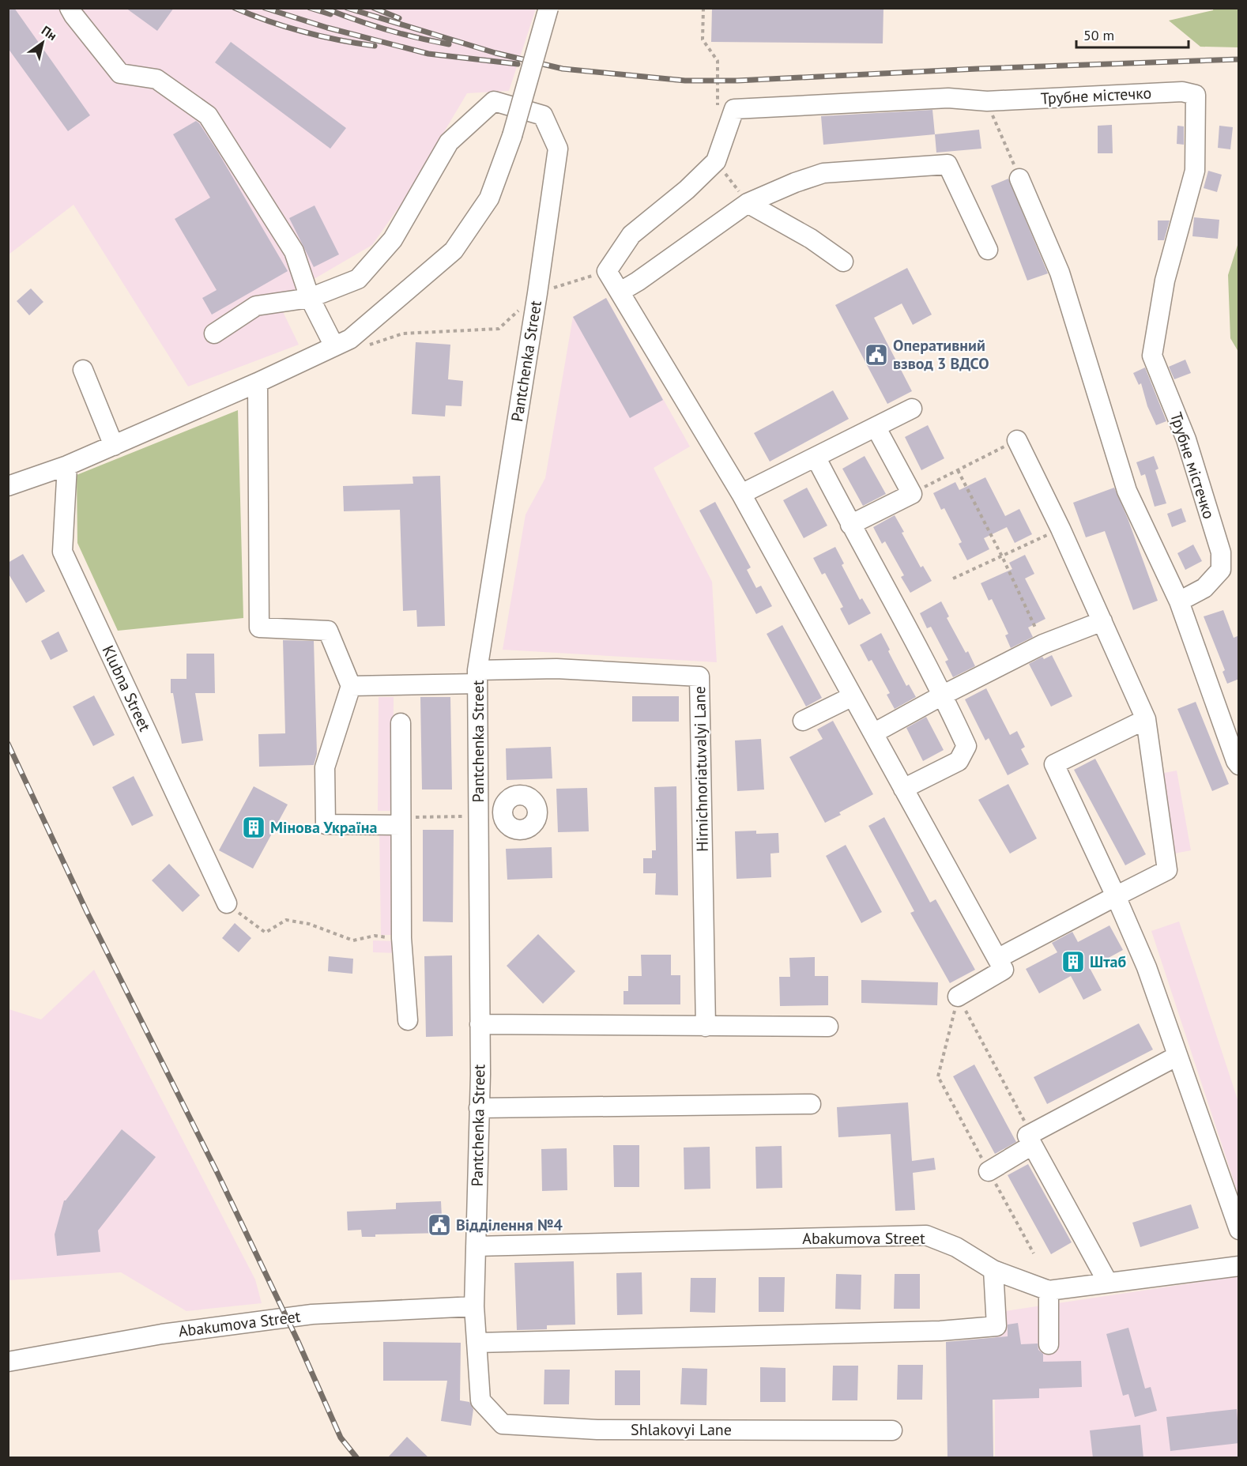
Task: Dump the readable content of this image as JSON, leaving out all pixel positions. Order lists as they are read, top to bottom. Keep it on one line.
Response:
{"streets":{"street":["Трубне містечко","Pantchenka Street","Klubna Street","Hirnichnoriatuvalyi Lane","Abakumova Street","Shlakovyi Lane"]},"crossings":[["Pantchenka Street","Hirnichnoriatuvalyi Lane"],["Pantchenka Street","Abakumova Street"],["Pantchenka Street","Shlakovyi Lane"]],"places":{"public building":["Оперативний взвод 3 ВДСО","Відділення №4"],"building":["Мінова Україна","Штаб"]},"scale_bar":"50 m","north":"top right"}
